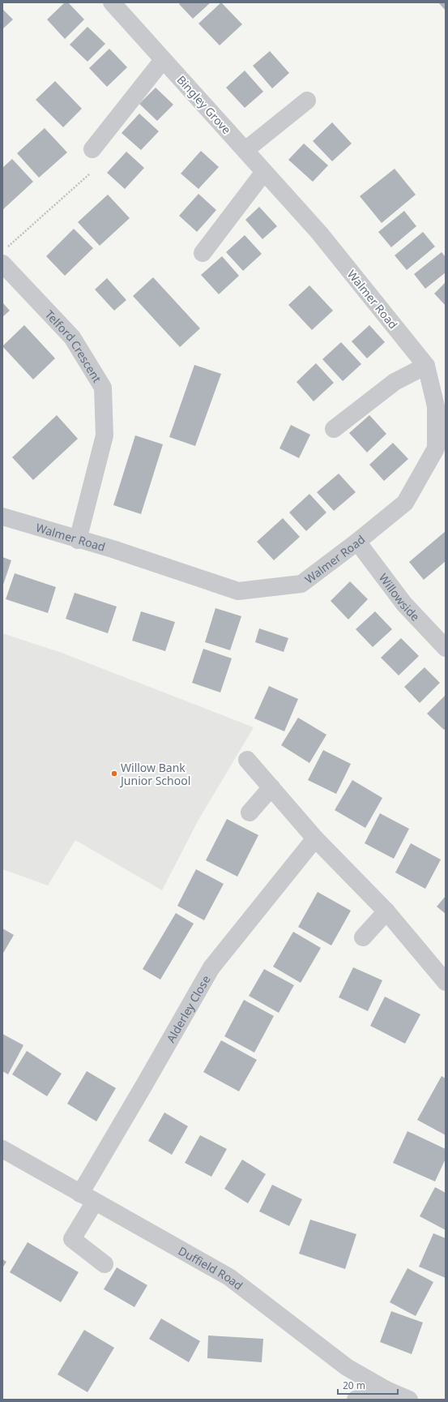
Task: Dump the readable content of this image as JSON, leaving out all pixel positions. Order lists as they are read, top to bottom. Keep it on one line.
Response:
{"streets":{"street":["Bingley Grove","Walmer Road","Telford Crescent","Willowside","Alderley Close","Duffield Road"]},"crossings":[["Bingley Grove","Walmer Road"],["Walmer Road","Telford Crescent"],["Walmer Road","Willowside"],["Alderley Close","Duffield Road"]],"places":["Willow Bank Junior School"],"scale_bar":"20 m"}
